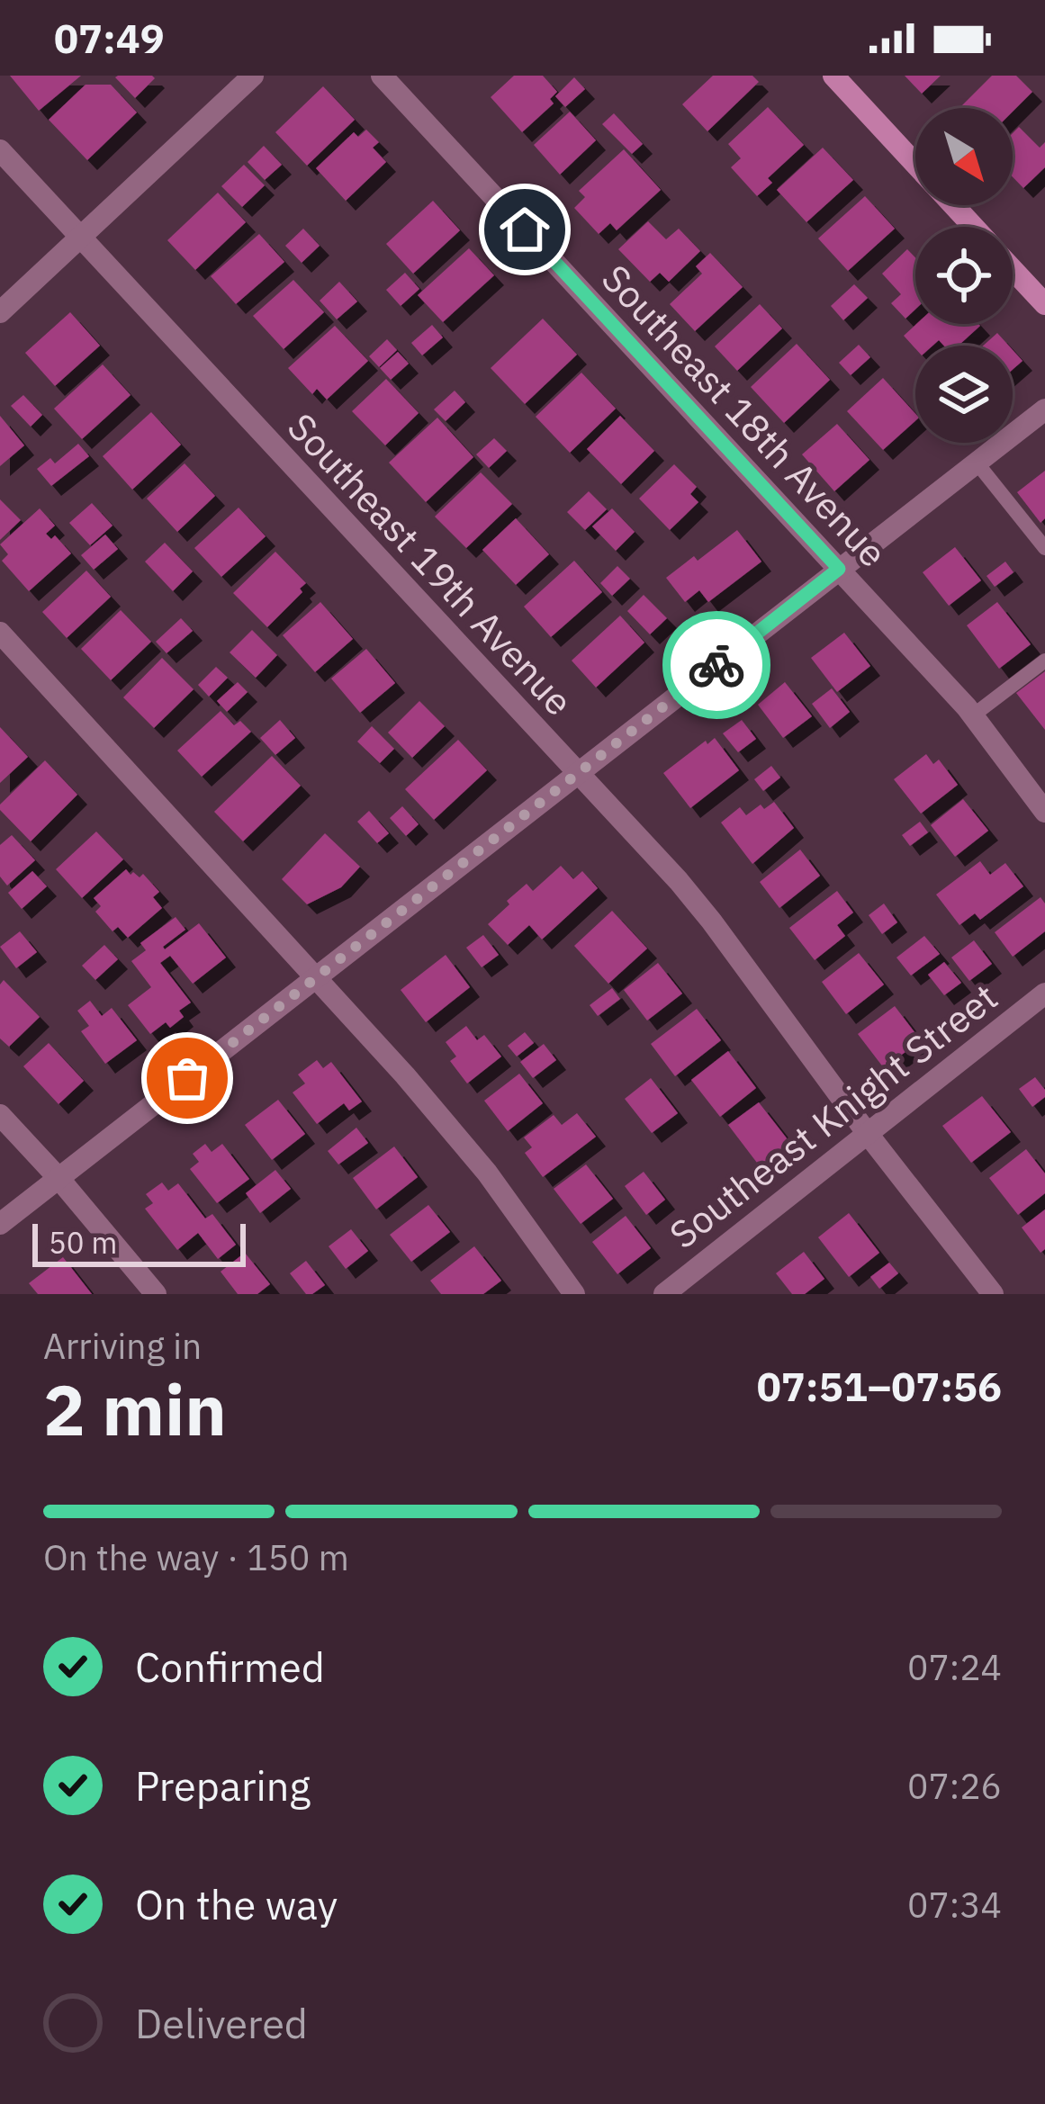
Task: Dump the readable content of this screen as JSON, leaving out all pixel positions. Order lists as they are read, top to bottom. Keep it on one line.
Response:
{"streets":{"street":["Southeast 18th Avenue","Southeast 19th Avenue","Southeast Knight Street"]},"crossings":[["Southeast 19th Avenue","Southeast Knight Street"]],"scale_bar":"50 m","north":"bottom right","page":{"status":"07:49","scale":"50 m","heading":["2 min","Arriving in","07:51–07:56"],"bar":"On the way · 150 m","list":[["Confirmed","07:24"],["Preparing","07:26"],["On the way","07:34"],"Delivered"]}}
